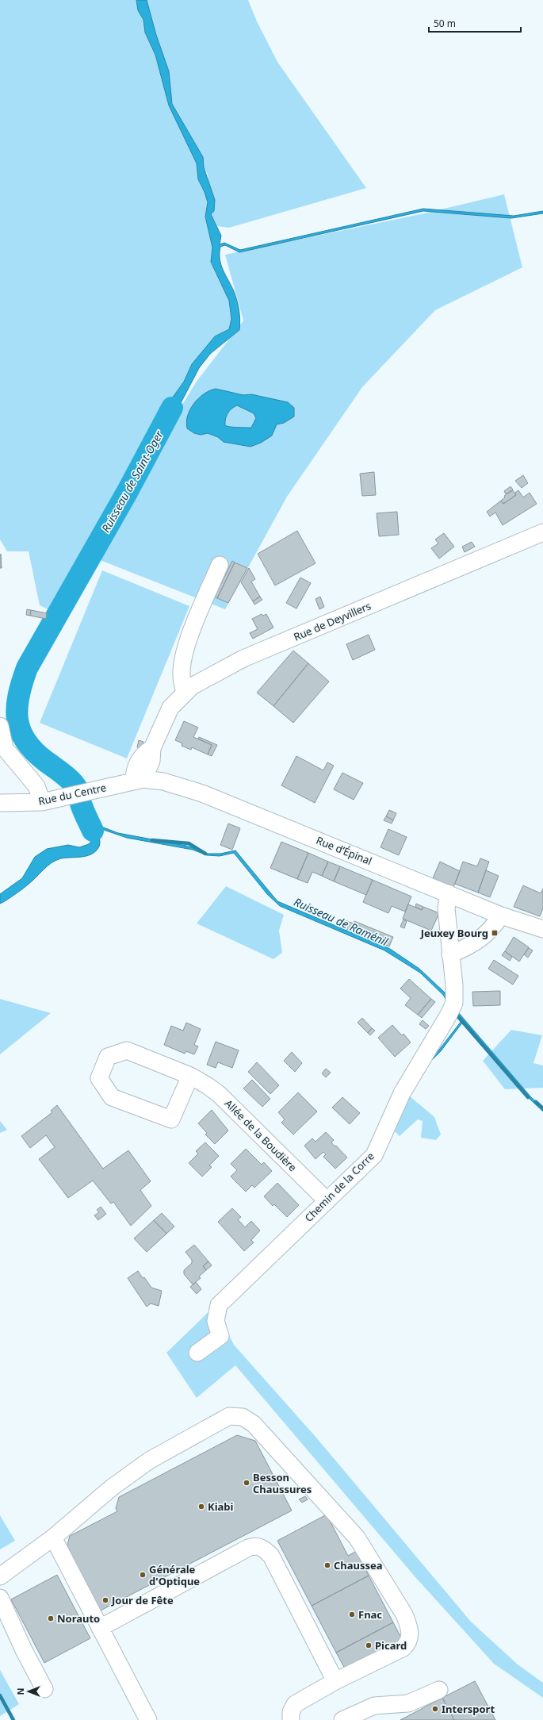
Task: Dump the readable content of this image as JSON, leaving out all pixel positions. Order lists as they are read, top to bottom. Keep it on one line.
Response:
{"streets":{"street":["Rue de Deyvillers","Rue du Centre","Rue d’Épinal","Allée de la Boudière","Chemin de la Corre"]},"crossings":[["Rue de Deyvillers","Rue du Centre"],["Rue de Deyvillers","Rue d’Épinal"],["Rue du Centre","Rue d’Épinal"],["Rue d’Épinal","Chemin de la Corre"],["Allée de la Boudière","Chemin de la Corre"]],"water":["Ruisseau de Saint-Oger","Ruisseau de Raménil"],"places":{"transit":["Jeuxey Bourg"],"other":["Besson Chaussures","Kiabi","Chaussea","Générale d'Optique","Jour de Fête","Fnac","Norauto","Picard","Intersport"]},"scale_bar":"50 m","north":"left"}
